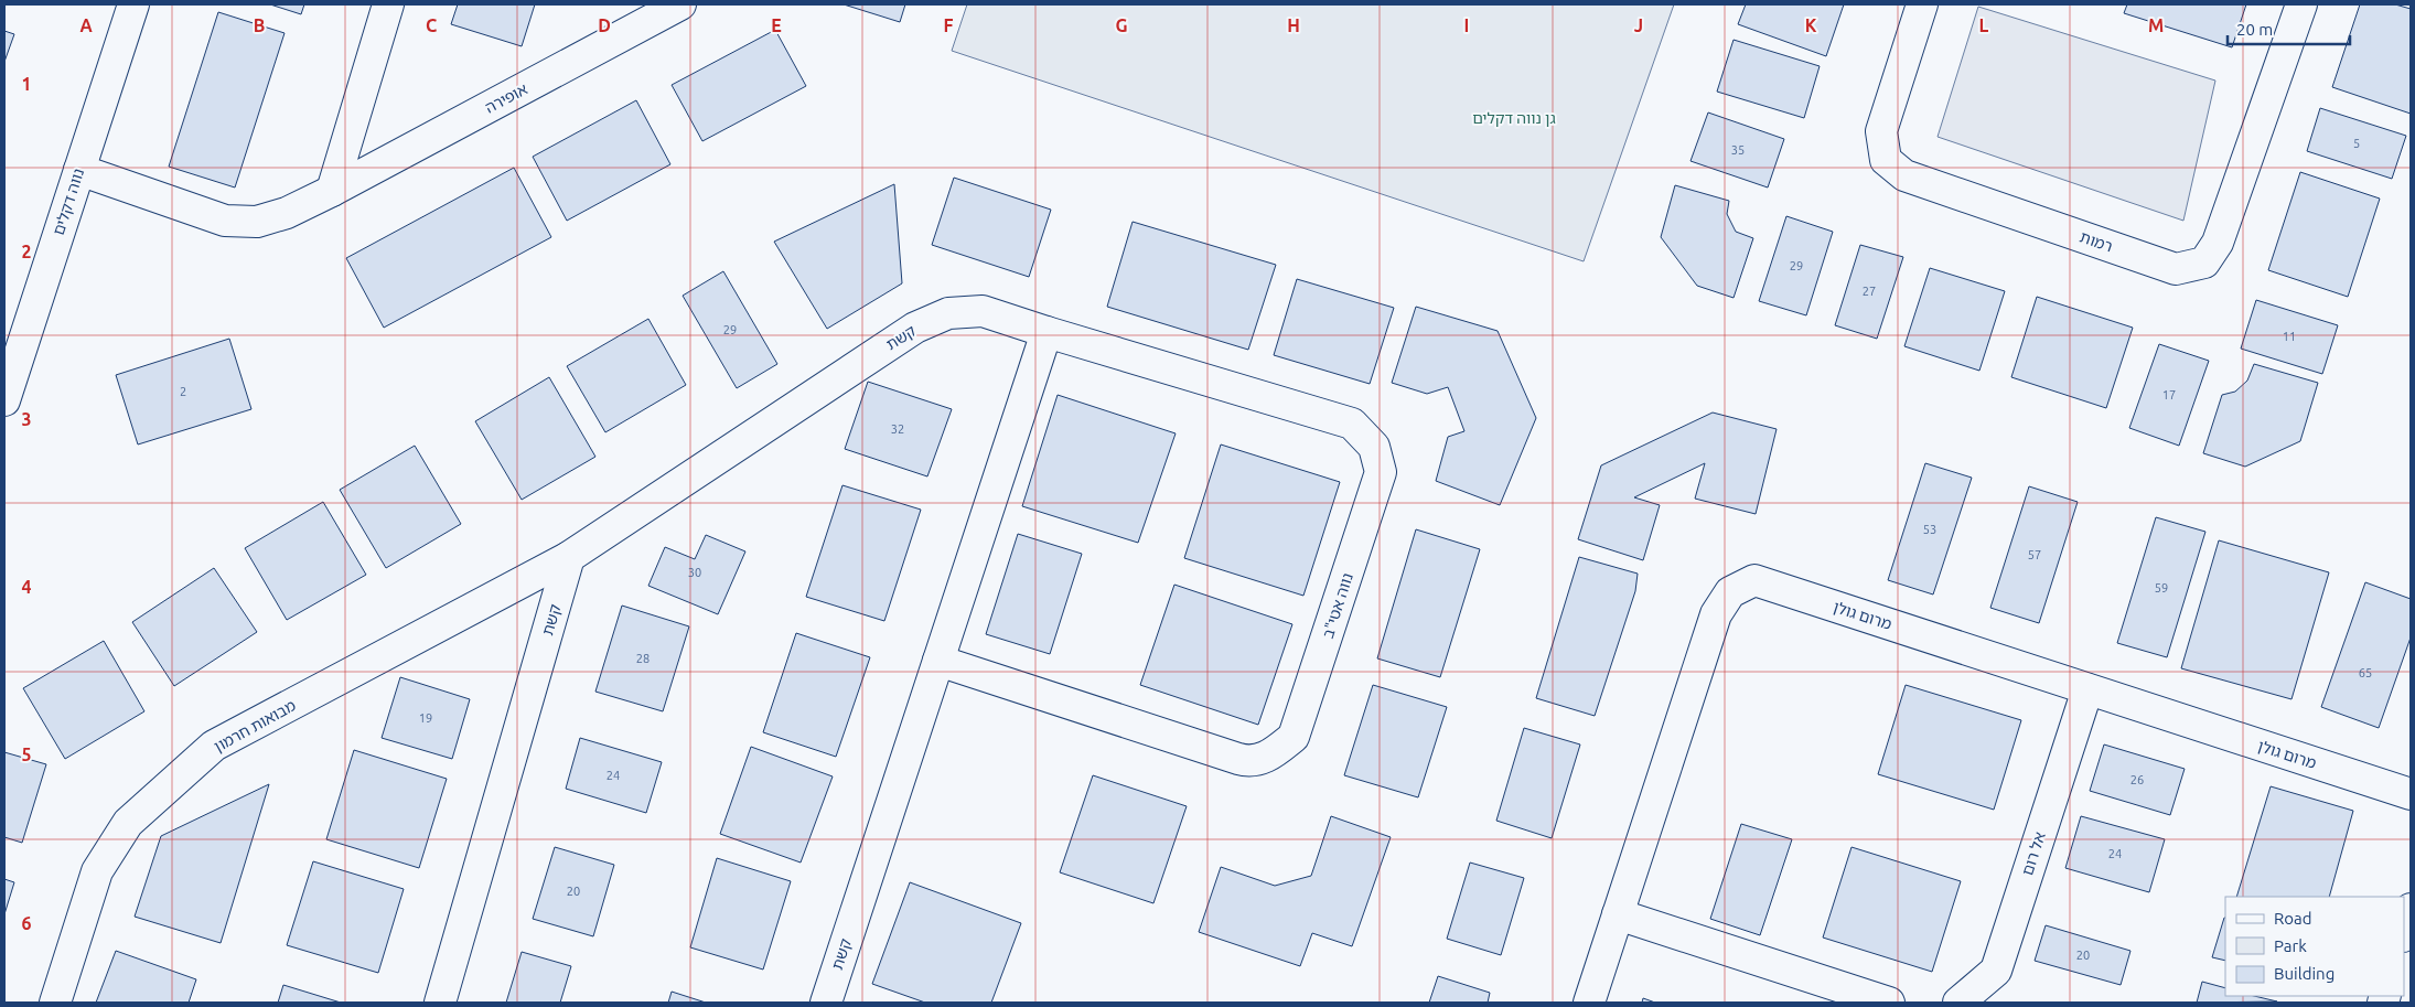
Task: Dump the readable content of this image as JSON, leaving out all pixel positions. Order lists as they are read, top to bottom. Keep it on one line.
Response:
{"streets":{"street":["אופירה","נווה דקלים","רמות","קשת","נווה אטי\"ב","מרום גולן","מבואות חרמון","אל רום"]},"crossings":[["אופירה","נווה דקלים"],["קשת","נווה אטי\"ב"],["קשת","מבואות חרמון"],["מרום גולן","אל רום"]],"parks":["גן נווה דקלים"],"house_numbers":["5","35","29","27","29","11","2","17","32","53","57","30","59","28","65","19","24","26","24","20","20"],"legend":["Road","Park","Building"],"scale_bar":"20 m","grid":{"columns":["A","B","C","D","E","F","G","H","I","J","K","L","M"],"rows":["1","2","3","4","5","6"]}}
